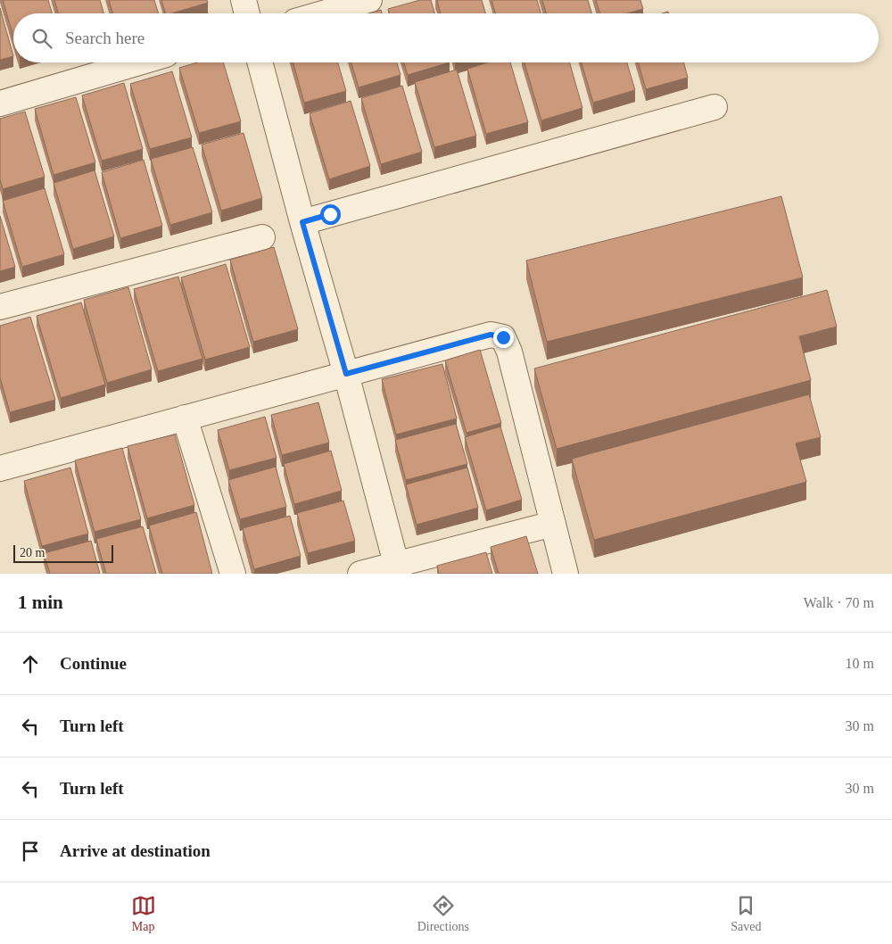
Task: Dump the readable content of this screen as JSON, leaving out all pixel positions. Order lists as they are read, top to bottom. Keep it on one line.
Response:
{"scale_bar":"20 m","page":{"search":"Search here","scale":"20 m","heading":["1 min","Walk · 70 m"],"list":[["Continue","10 m"],["Turn left","30 m"],["Turn left","30 m"],"Arrive at destination"],"nav":["Map","Directions","Saved"]}}
